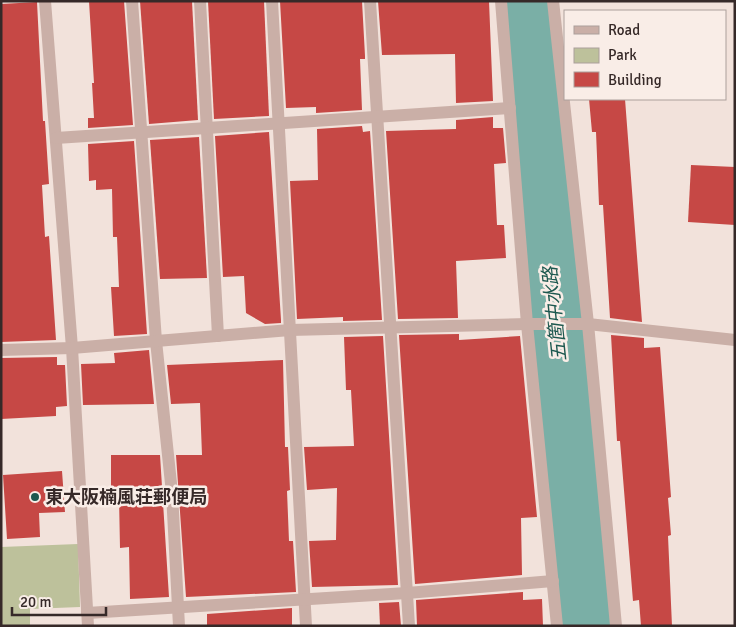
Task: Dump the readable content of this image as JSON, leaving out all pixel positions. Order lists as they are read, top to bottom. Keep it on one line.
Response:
{"water":["五箇中水路"],"places":["東大阪楠風荘郵便局"],"legend":["Road","Park","Building"],"scale_bar":"20 m"}
